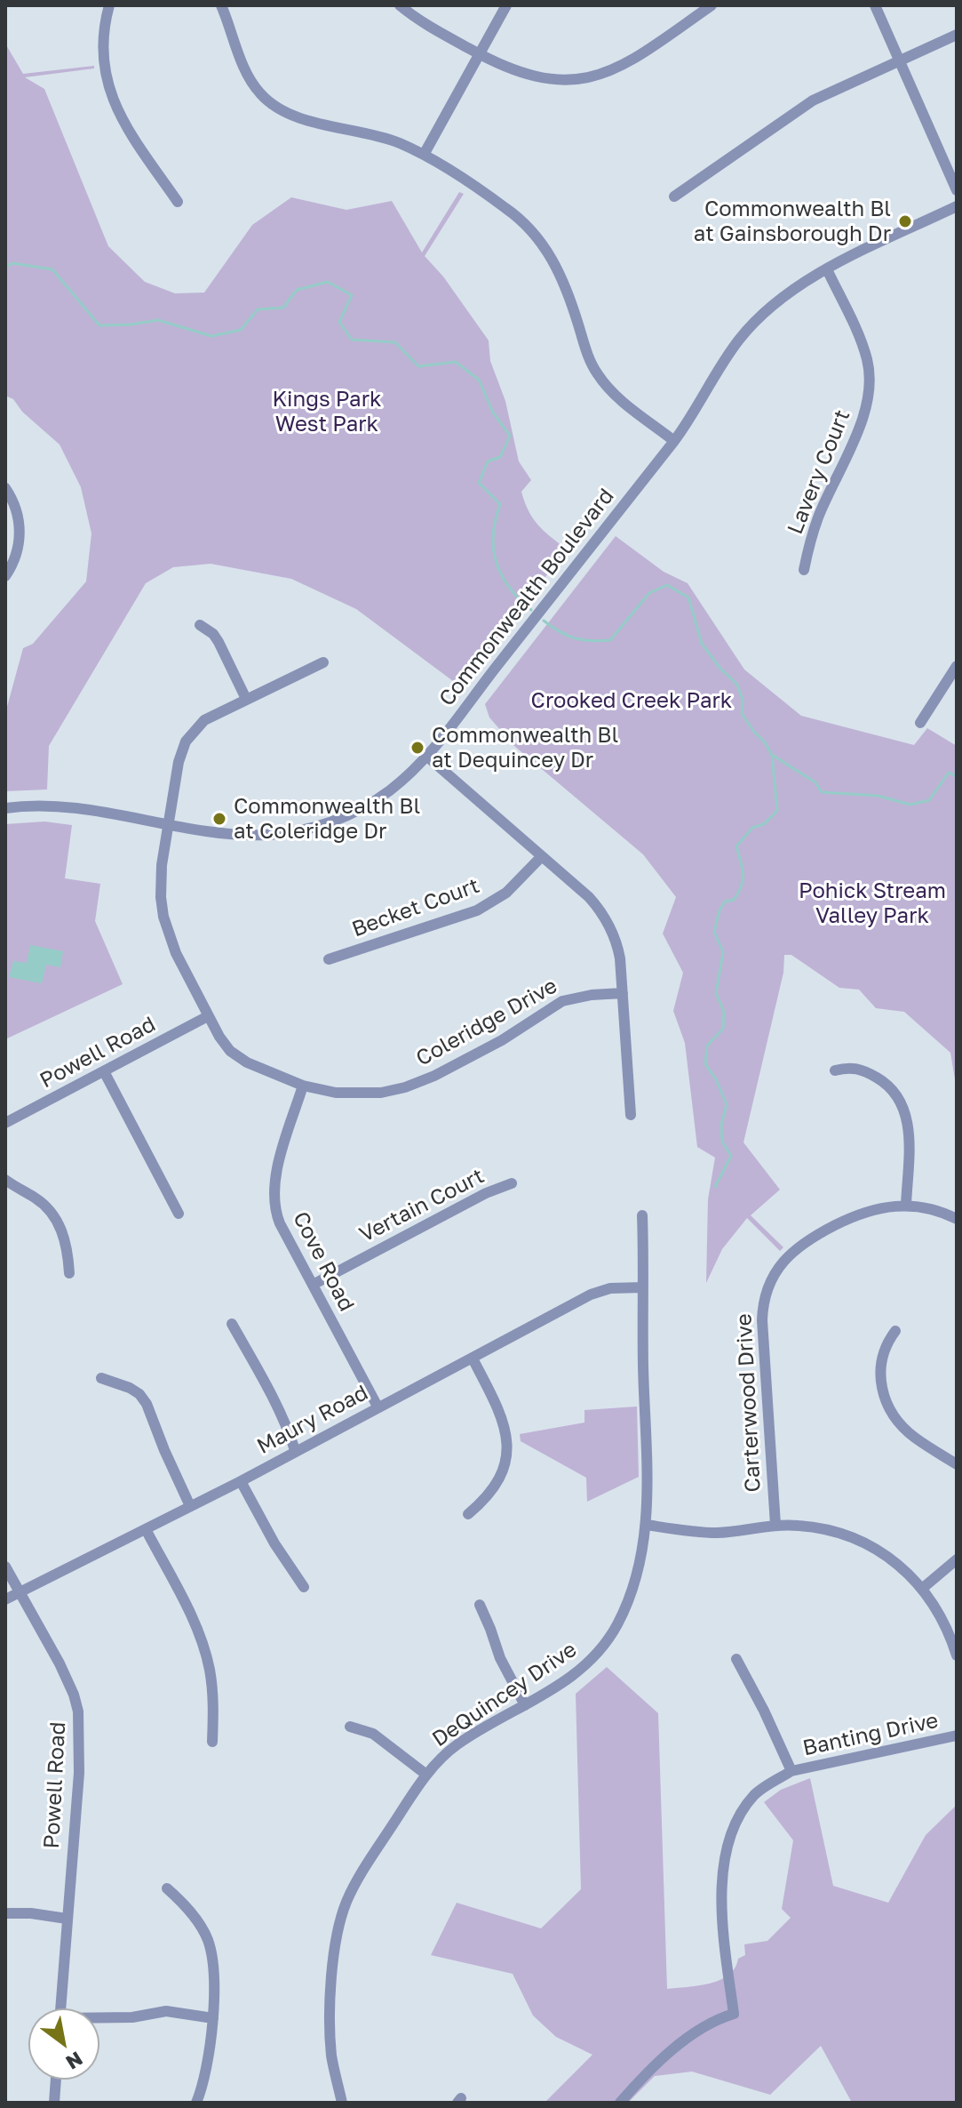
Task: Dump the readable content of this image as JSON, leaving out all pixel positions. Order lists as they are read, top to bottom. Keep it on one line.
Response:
{"streets":{"street":["Lavery Court","Commonwealth Boulevard","Becket Court","Coleridge Drive","Powell Road","Vertain Court","Cove Road","Carterwood Drive","Maury Road","DeQuincey Drive","Banting Drive"]},"crossings":[["Lavery Court","Commonwealth Boulevard"],["Commonwealth Boulevard","Coleridge Drive"],["Coleridge Drive","Powell Road"],["Coleridge Drive","Cove Road"],["Powell Road","Maury Road"],["Vertain Court","Cove Road"],["Cove Road","Maury Road"],["Maury Road","DeQuincey Drive"]],"parks":["Kings Park West Park","Crooked Creek Park","Pohick Stream Valley Park"],"places":["Commonwealth Bl at Gainsborough Dr","Commonwealth Bl at Dequincey Dr","Commonwealth Bl at Coleridge Dr"],"north":"bottom right"}
